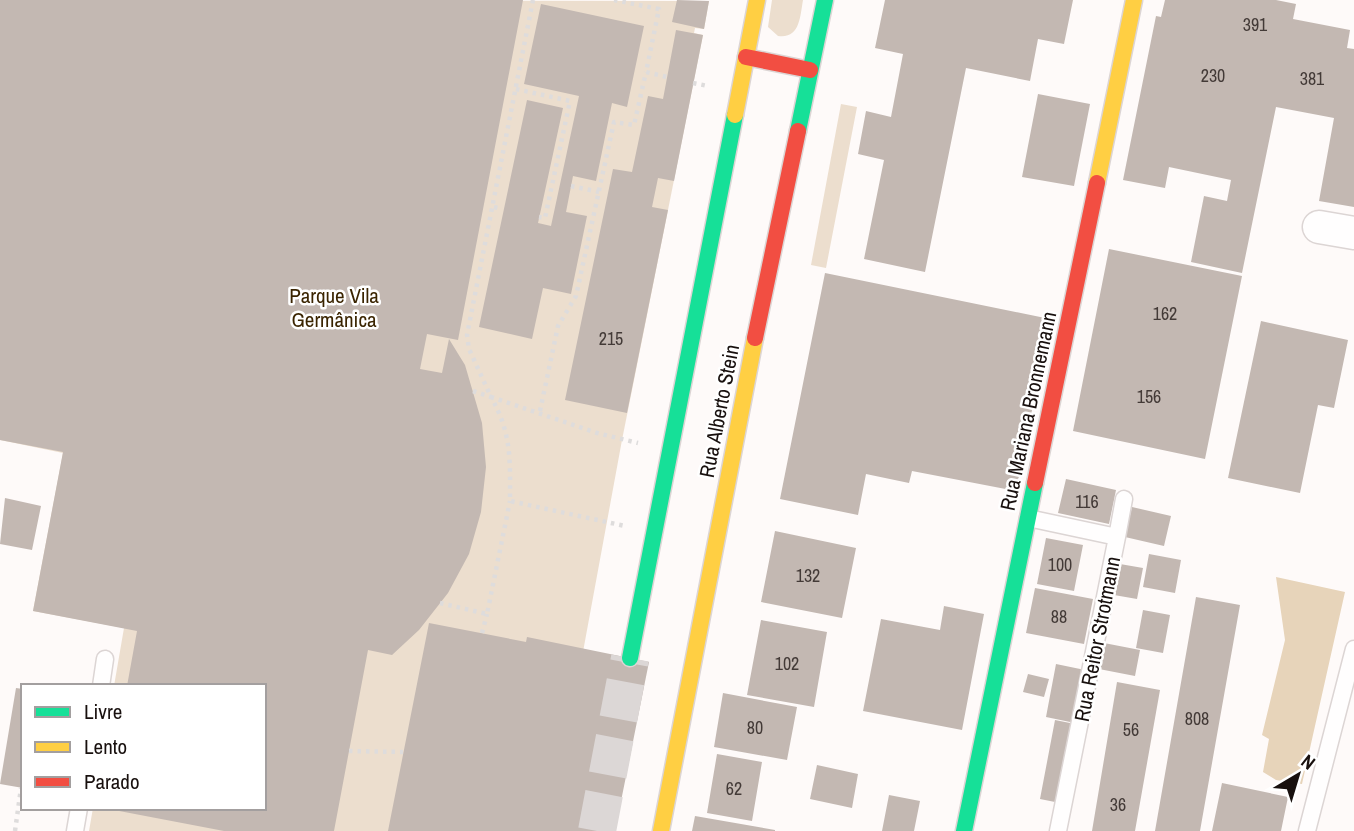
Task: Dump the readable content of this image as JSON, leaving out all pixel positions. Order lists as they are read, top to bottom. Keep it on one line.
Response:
{"streets":{"street":["Rua Alberto Stein","Rua Mariana Bronnemann"],"lane":["Rua Reitor Strotmann"]},"crossings":[["Rua Mariana Bronnemann","Rua Reitor Strotmann"]],"parks":["Parque Vila Germânica"],"house_numbers":["391","230","381","162","215","156","116","100","132","88","102","808","80","56","62","36"],"legend":["Livre","Lento","Parado"],"north":"top right"}
